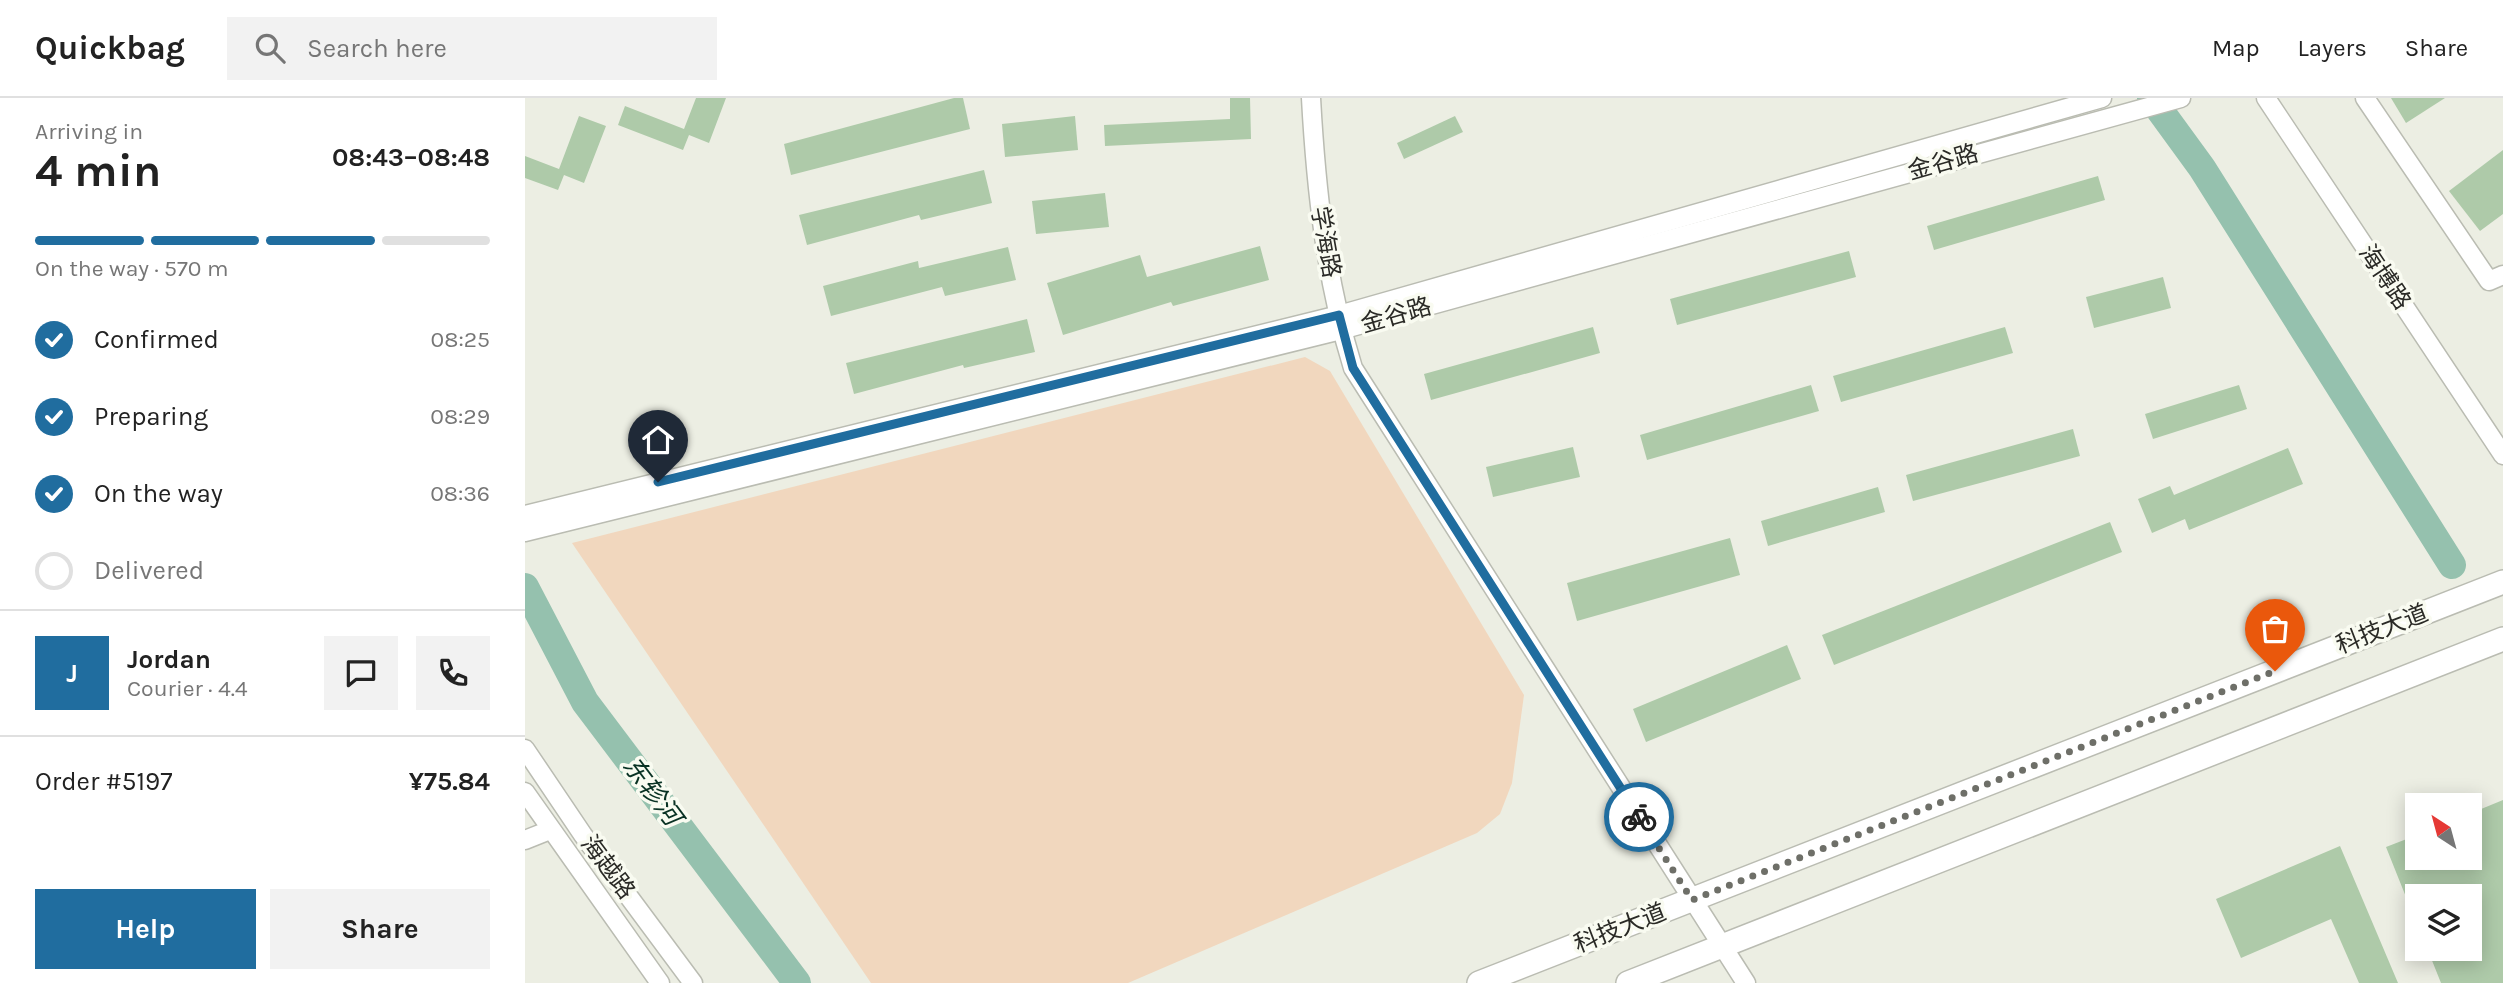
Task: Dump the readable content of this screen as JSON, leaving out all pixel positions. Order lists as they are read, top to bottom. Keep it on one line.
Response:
{"streets":{"main road":["科技大道"],"street":["金谷路","学海路","海博路","海越路"]},"crossings":[["金谷路","学海路"],["学海路","科技大道"]],"water":["东轸河"],"north":"top left","page":{"header":"Quickbag","search":"Search here","nav":["Map","Layers","Share"],"heading":["4 min","Arriving in","08:43–08:48"],"panel":["Jordan","Courier · 4.4","Order #5197","¥75.84"],"bar":"On the way · 570 m","list":[["Confirmed","08:25"],["Preparing","08:29"],["On the way","08:36"],"Delivered"],"round":"J","buttons":["Help","Share"]}}
